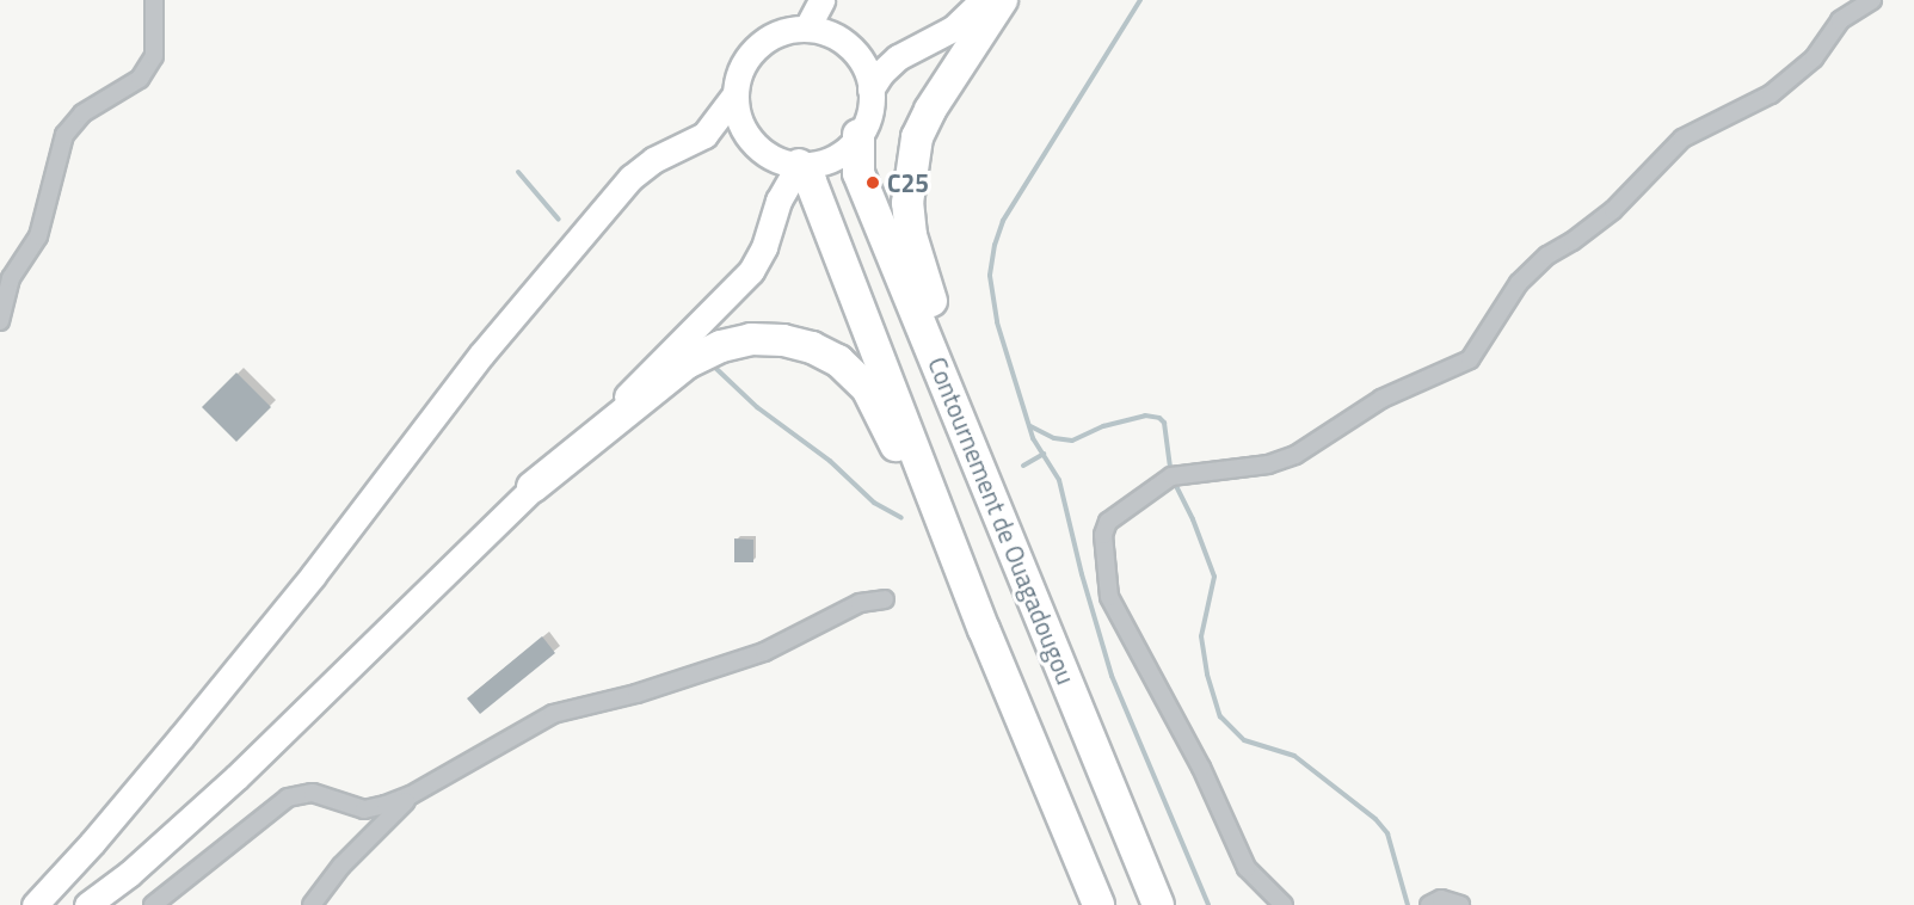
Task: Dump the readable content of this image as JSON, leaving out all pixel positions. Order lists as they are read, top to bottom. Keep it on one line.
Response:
{"streets":{"highway":["Contournement de Ouagadougou"]},"places":["C25"]}
